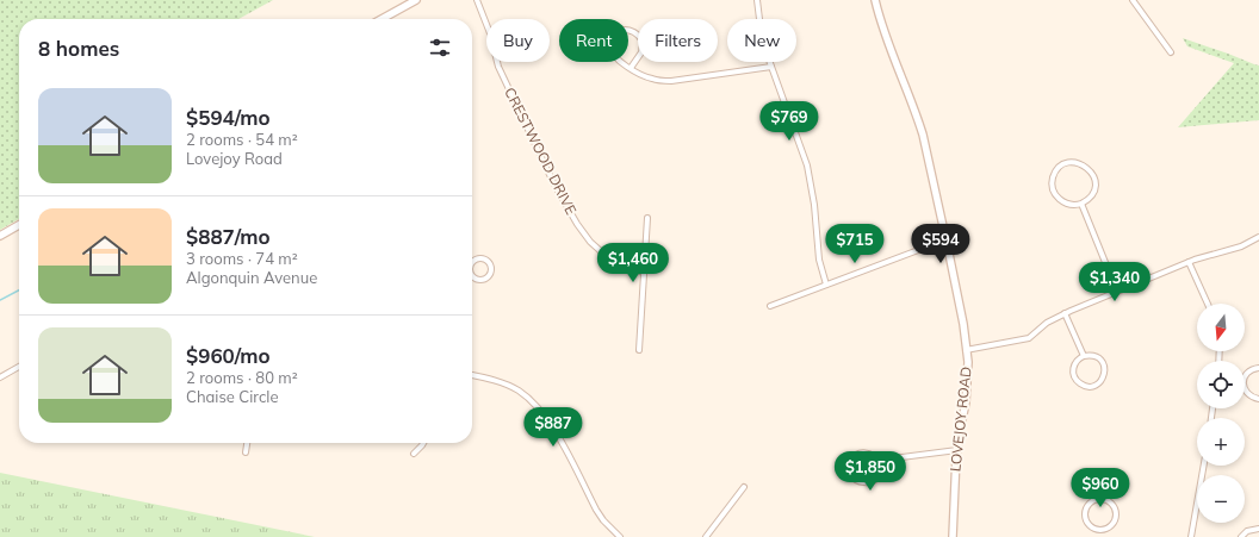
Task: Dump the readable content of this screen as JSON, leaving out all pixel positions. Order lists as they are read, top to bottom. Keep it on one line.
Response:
{"streets":{"main road":["LOVEJOY ROAD"],"street":["CRESTWOOD DRIVE"]},"north":"bottom","page":{"chip":["Buy","Rent","Filters","New"],"heading":"8 homes","list":[{"name":"$594/mo","note":"2 rooms · 54 m² · Lovejoy Road"},{"name":"$887/mo","note":"3 rooms · 74 m² · Algonquin Avenue"},{"name":"$960/mo","note":"2 rooms · 80 m² · Chaise Circle"}],"price":["$769","$715","$594","$1,460","$1,340","$887","$1,850","$960"],"map_buttons":["+","−"]}}
